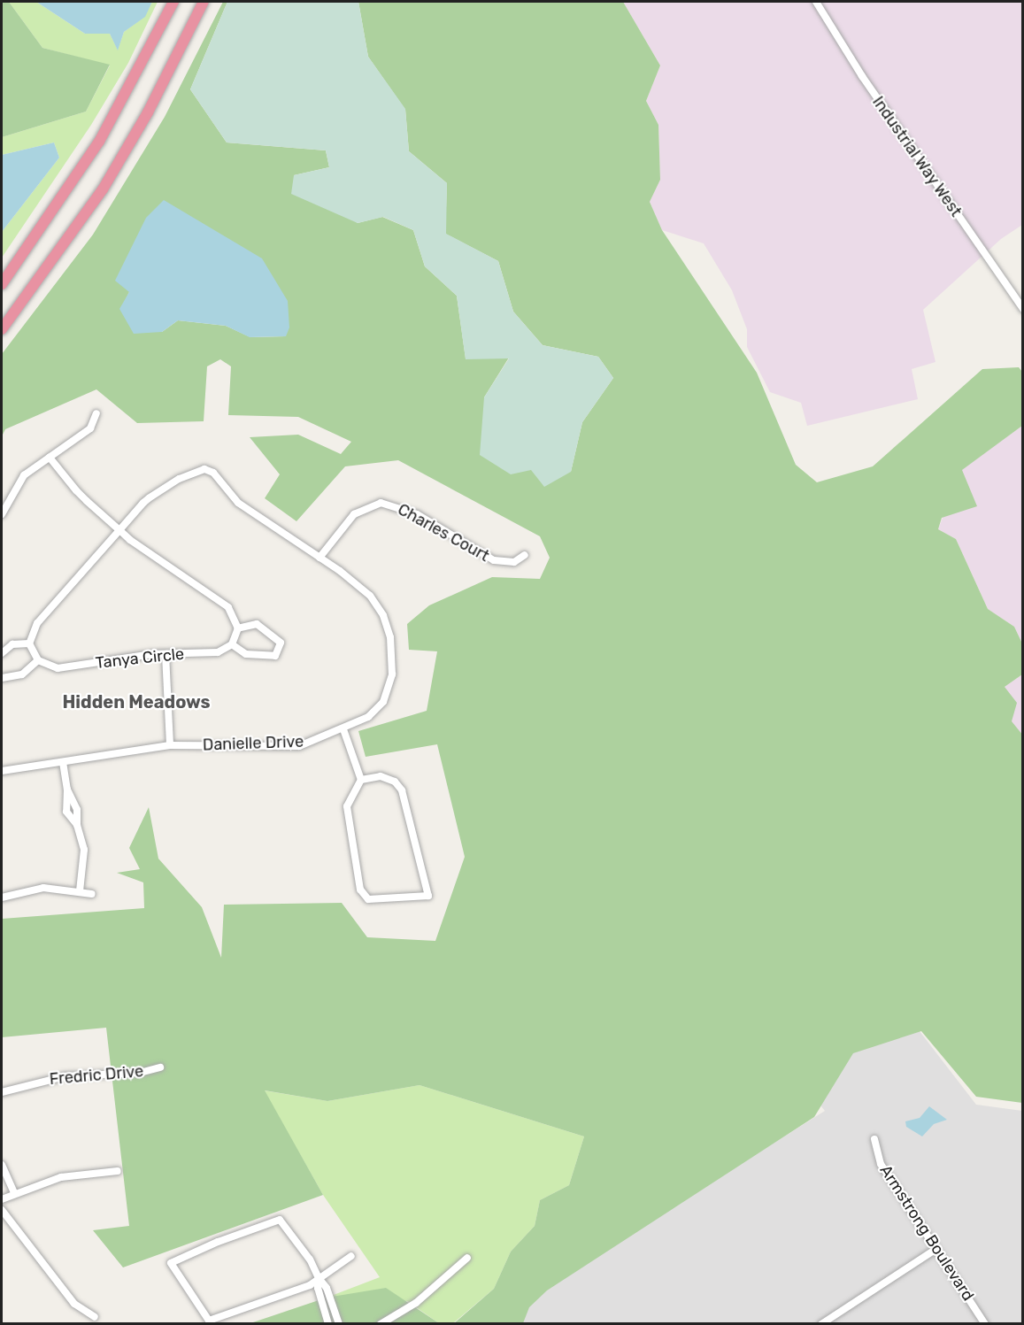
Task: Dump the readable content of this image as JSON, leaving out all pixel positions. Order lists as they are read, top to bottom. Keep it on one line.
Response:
{"streets":{"street":["Industrial Way West","Charles Court","Tanya Circle","Danielle Drive","Fredric Drive","Armstrong Boulevard"]},"crossings":[["Charles Court","Danielle Drive"]],"districts":["Hidden Meadows"]}
